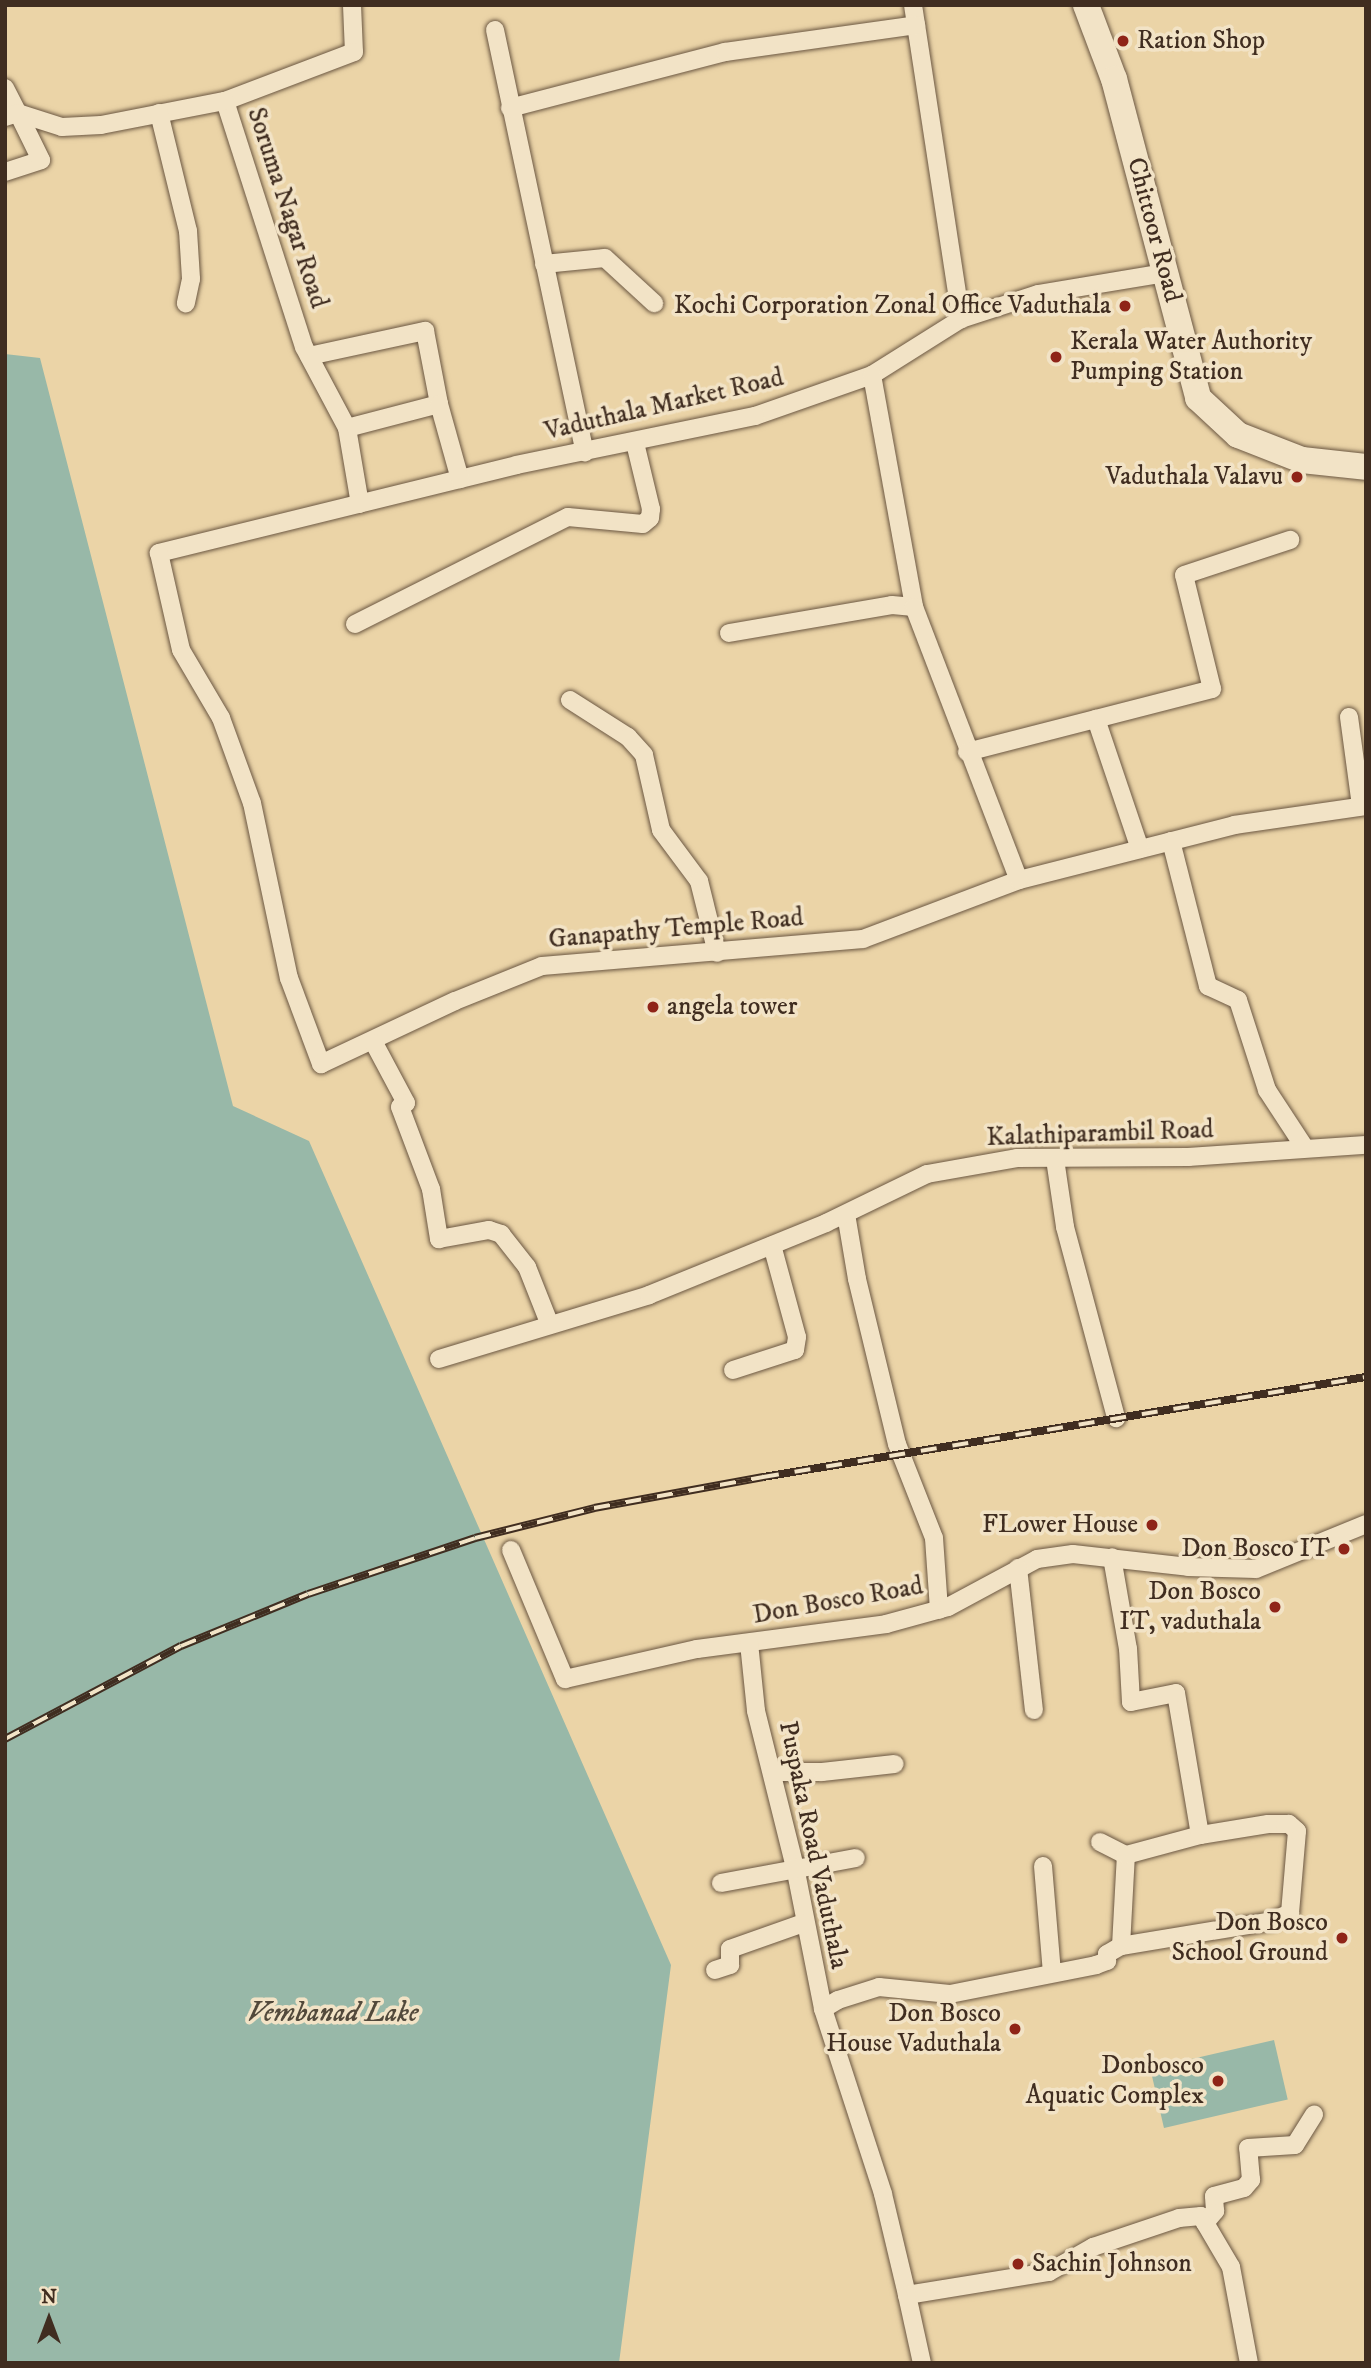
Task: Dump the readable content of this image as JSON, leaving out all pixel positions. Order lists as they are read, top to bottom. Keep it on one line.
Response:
{"streets":{"main road":["Chittoor Road"],"street":["Soruma Nagar Road","Vaduthala Market Road","Ganapathy Temple Road","Kalathiparambil Road","Don Bosco Road","Puspaka Road Vaduthala"]},"crossings":[["Soruma Nagar Road","Vaduthala Market Road"],["Chittoor Road","Vaduthala Market Road"],["Vaduthala Market Road","Ganapathy Temple Road"],["Don Bosco Road","Puspaka Road Vaduthala"]],"water":["Vembanad Lake"],"places":["Ration Shop","Kochi Corporation Zonal Office Vaduthala","Kerala Water Authority Pumping Station","Vaduthala Valavu","angela tower","FLower House","Don Bosco IT","Don Bosco IT, vaduthala","Don Bosco School Ground","Don Bosco House Vaduthala","Donbosco Aquatic Complex","Sachin Johnson"],"north":"top"}
